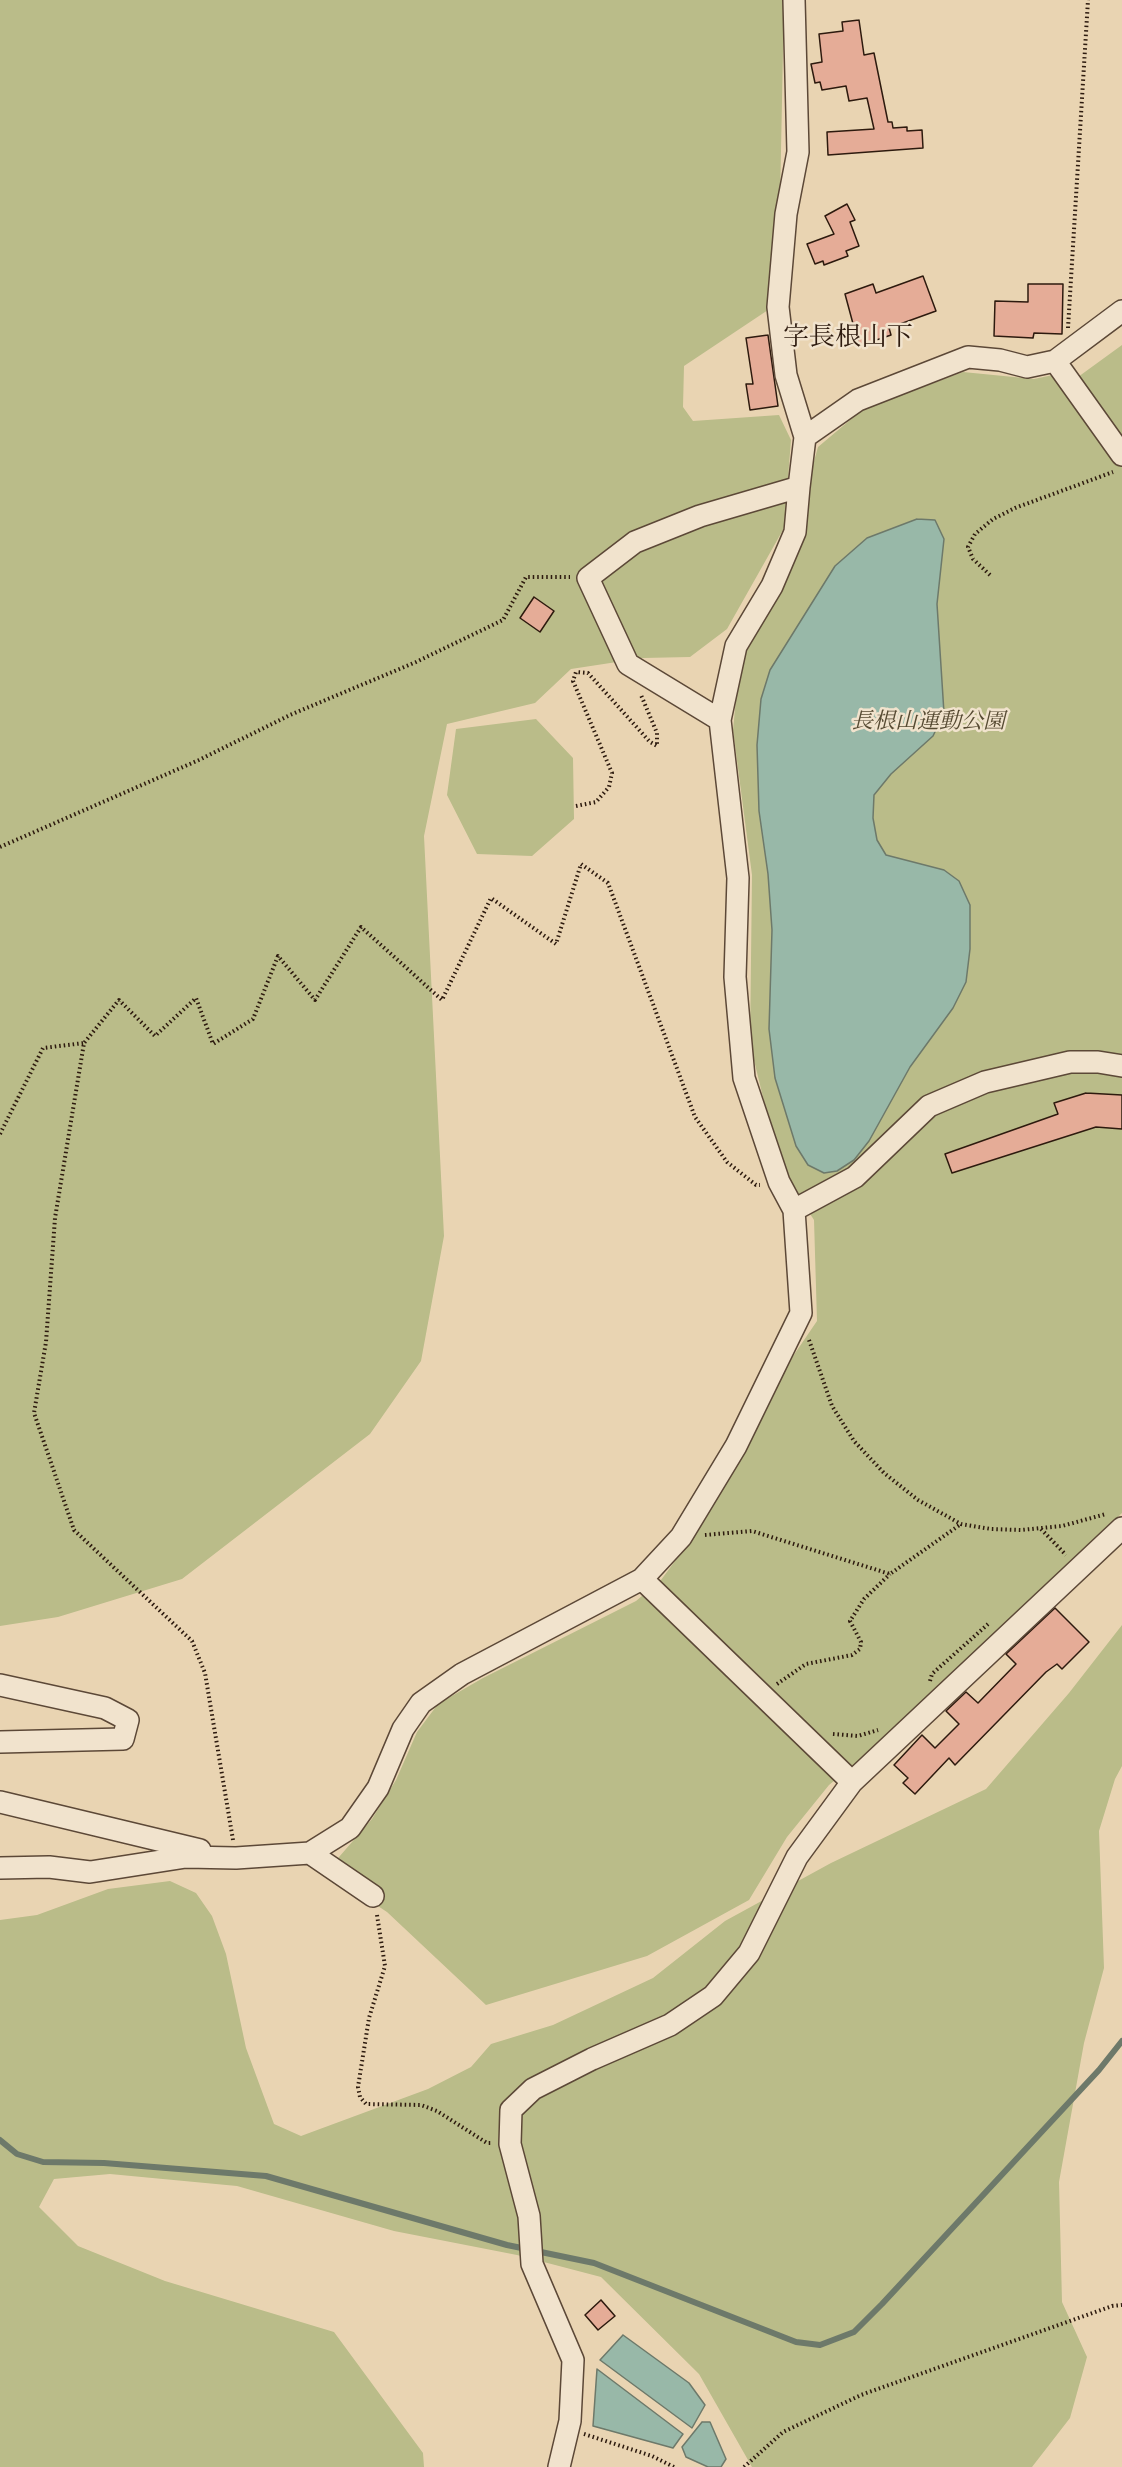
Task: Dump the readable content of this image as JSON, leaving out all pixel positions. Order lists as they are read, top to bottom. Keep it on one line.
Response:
{"districts":["字長根山下"],"parks":["長根山運動公園"]}
